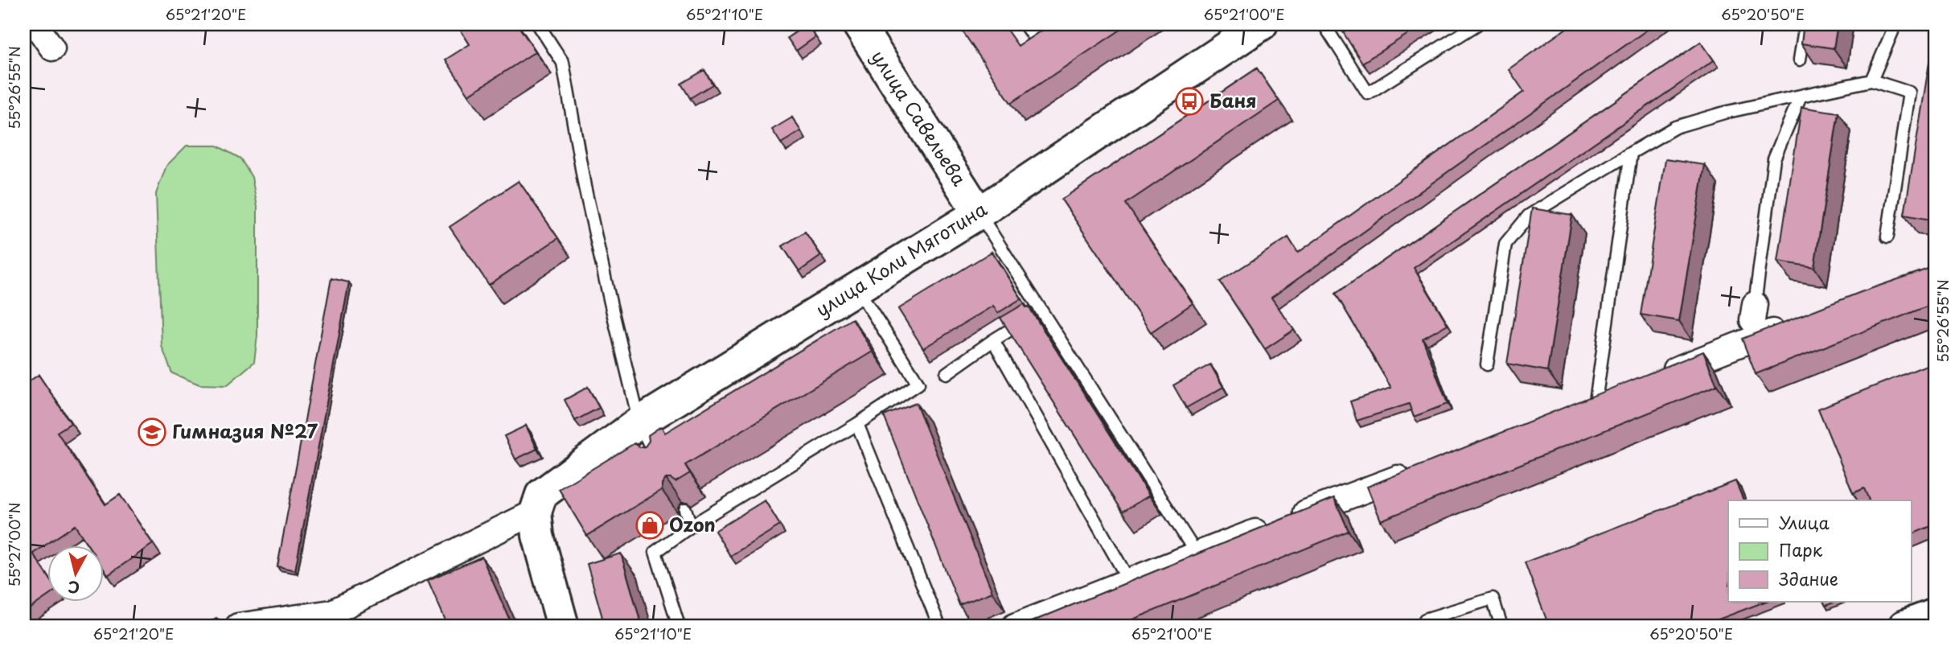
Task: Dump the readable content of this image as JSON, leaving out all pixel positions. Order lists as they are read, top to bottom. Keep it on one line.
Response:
{"streets":{"street":["улица Савельева","улица Коли Мяготина"]},"crossings":[["улица Савельева","улица Коли Мяготина"]],"places":{"bus stop":["Баня"],"school or university":["Гимназия №27"],"shop":["Ozon"]},"legend":["Улица","Парк","Здание"],"north":"bottom","coordinates":["65°21'20\"E","65°21'10\"E","65°21'00\"E","65°20'50\"E","55°26'55\"N","55°27'00\"N"]}
